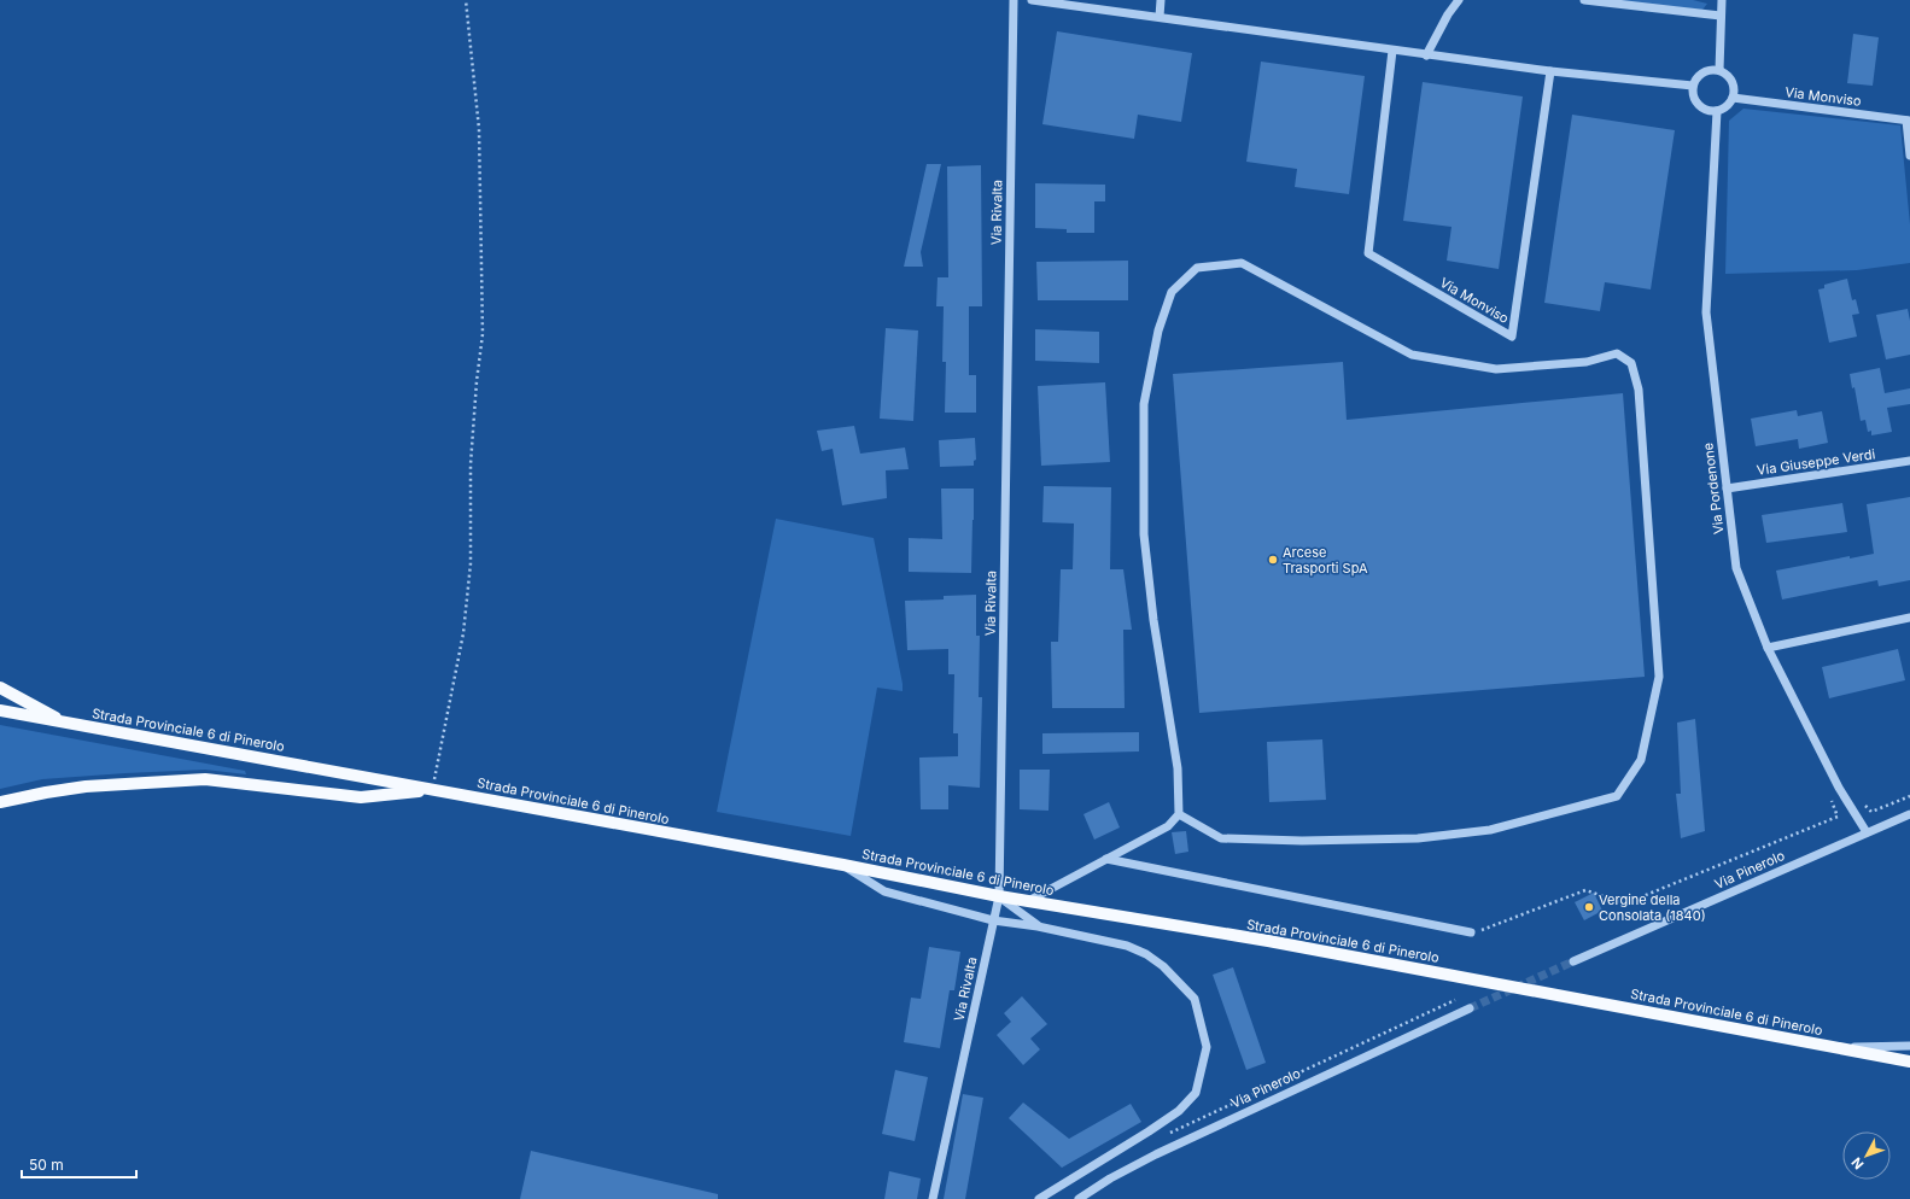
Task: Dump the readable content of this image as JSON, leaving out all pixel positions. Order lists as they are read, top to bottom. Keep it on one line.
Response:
{"streets":{"main road":["Strada Provinciale 6 di Pinerolo"],"street":["Via Monviso","Via Rivalta","Via Giuseppe Verdi","Via Pordenone","Via Pinerolo"]},"crossings":[["Via Monviso","Via Pordenone"],["Via Rivalta","Strada Provinciale 6 di Pinerolo"],["Via Giuseppe Verdi","Via Pordenone"],["Via Pordenone","Via Pinerolo"]],"places":["Arcese Trasporti SpA","Vergine della Consolata (1840)"],"scale_bar":"50 m","north":"bottom left"}
